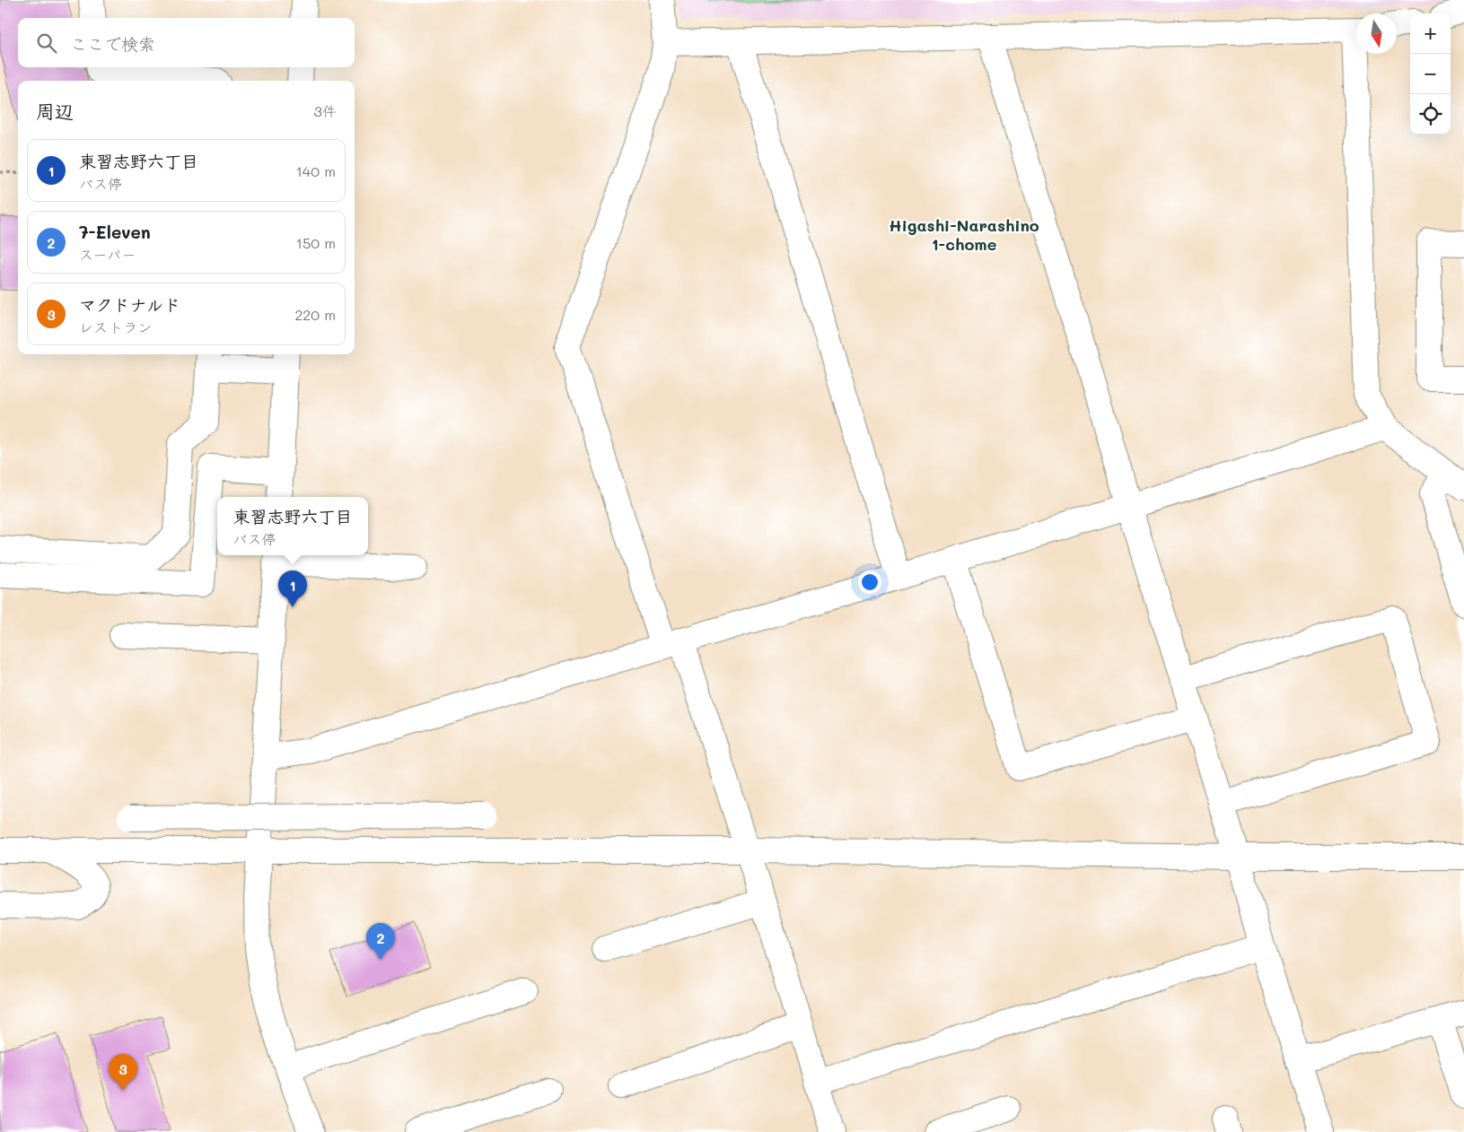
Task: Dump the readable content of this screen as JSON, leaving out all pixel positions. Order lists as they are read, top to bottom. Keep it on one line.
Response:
{"districts":["Higashi-Narashino 1-chome"],"north":"bottom","page":{"map_buttons":["+","−"],"search":"ここで検索","heading":["周辺","3件"],"list":[{"mark":"1","name":"東習志野六丁目","note":"バス停","value":"140 m"},{"mark":"2","name":"7-Eleven","note":"スーパー","value":"150 m"},{"mark":"3","name":"マクドナルド","note":"レストラン","value":"220 m"}],"popup":["東習志野六丁目","バス停"],"pins":["1","2","3"]}}
